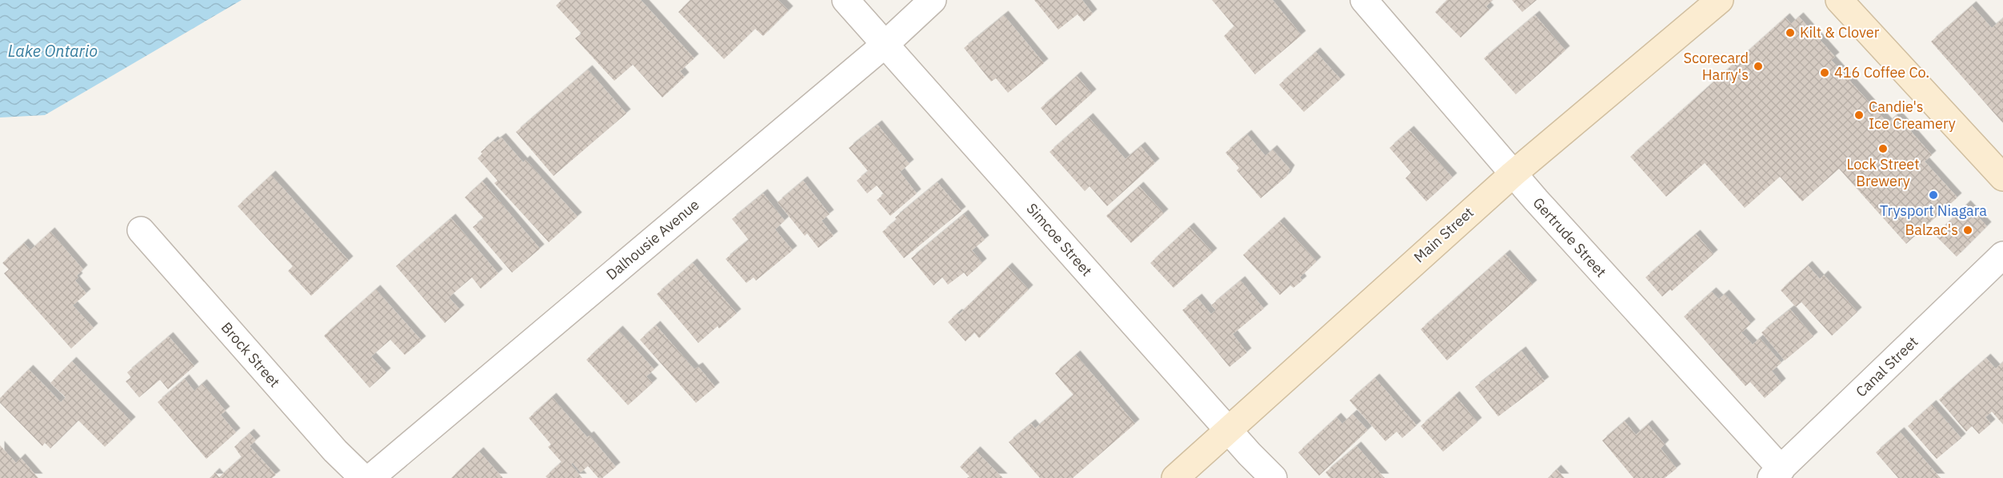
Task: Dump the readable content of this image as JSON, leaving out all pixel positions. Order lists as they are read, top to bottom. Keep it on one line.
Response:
{"streets":{"main road":["Main Street"],"street":["Gertrude Street","Dalhousie Avenue","Simcoe Street","Brock Street","Canal Street"]},"crossings":[["Main Street","Gertrude Street"],["Main Street","Simcoe Street"],["Gertrude Street","Canal Street"],["Dalhousie Avenue","Simcoe Street"]],"water":["Lake Ontario"],"places":["Kilt & Clover","Scorecard Harry's","416 Coffee Co.","Candie's Ice Creamery","Lock Street Brewery","Trysport Niagara","Balzac's"]}
